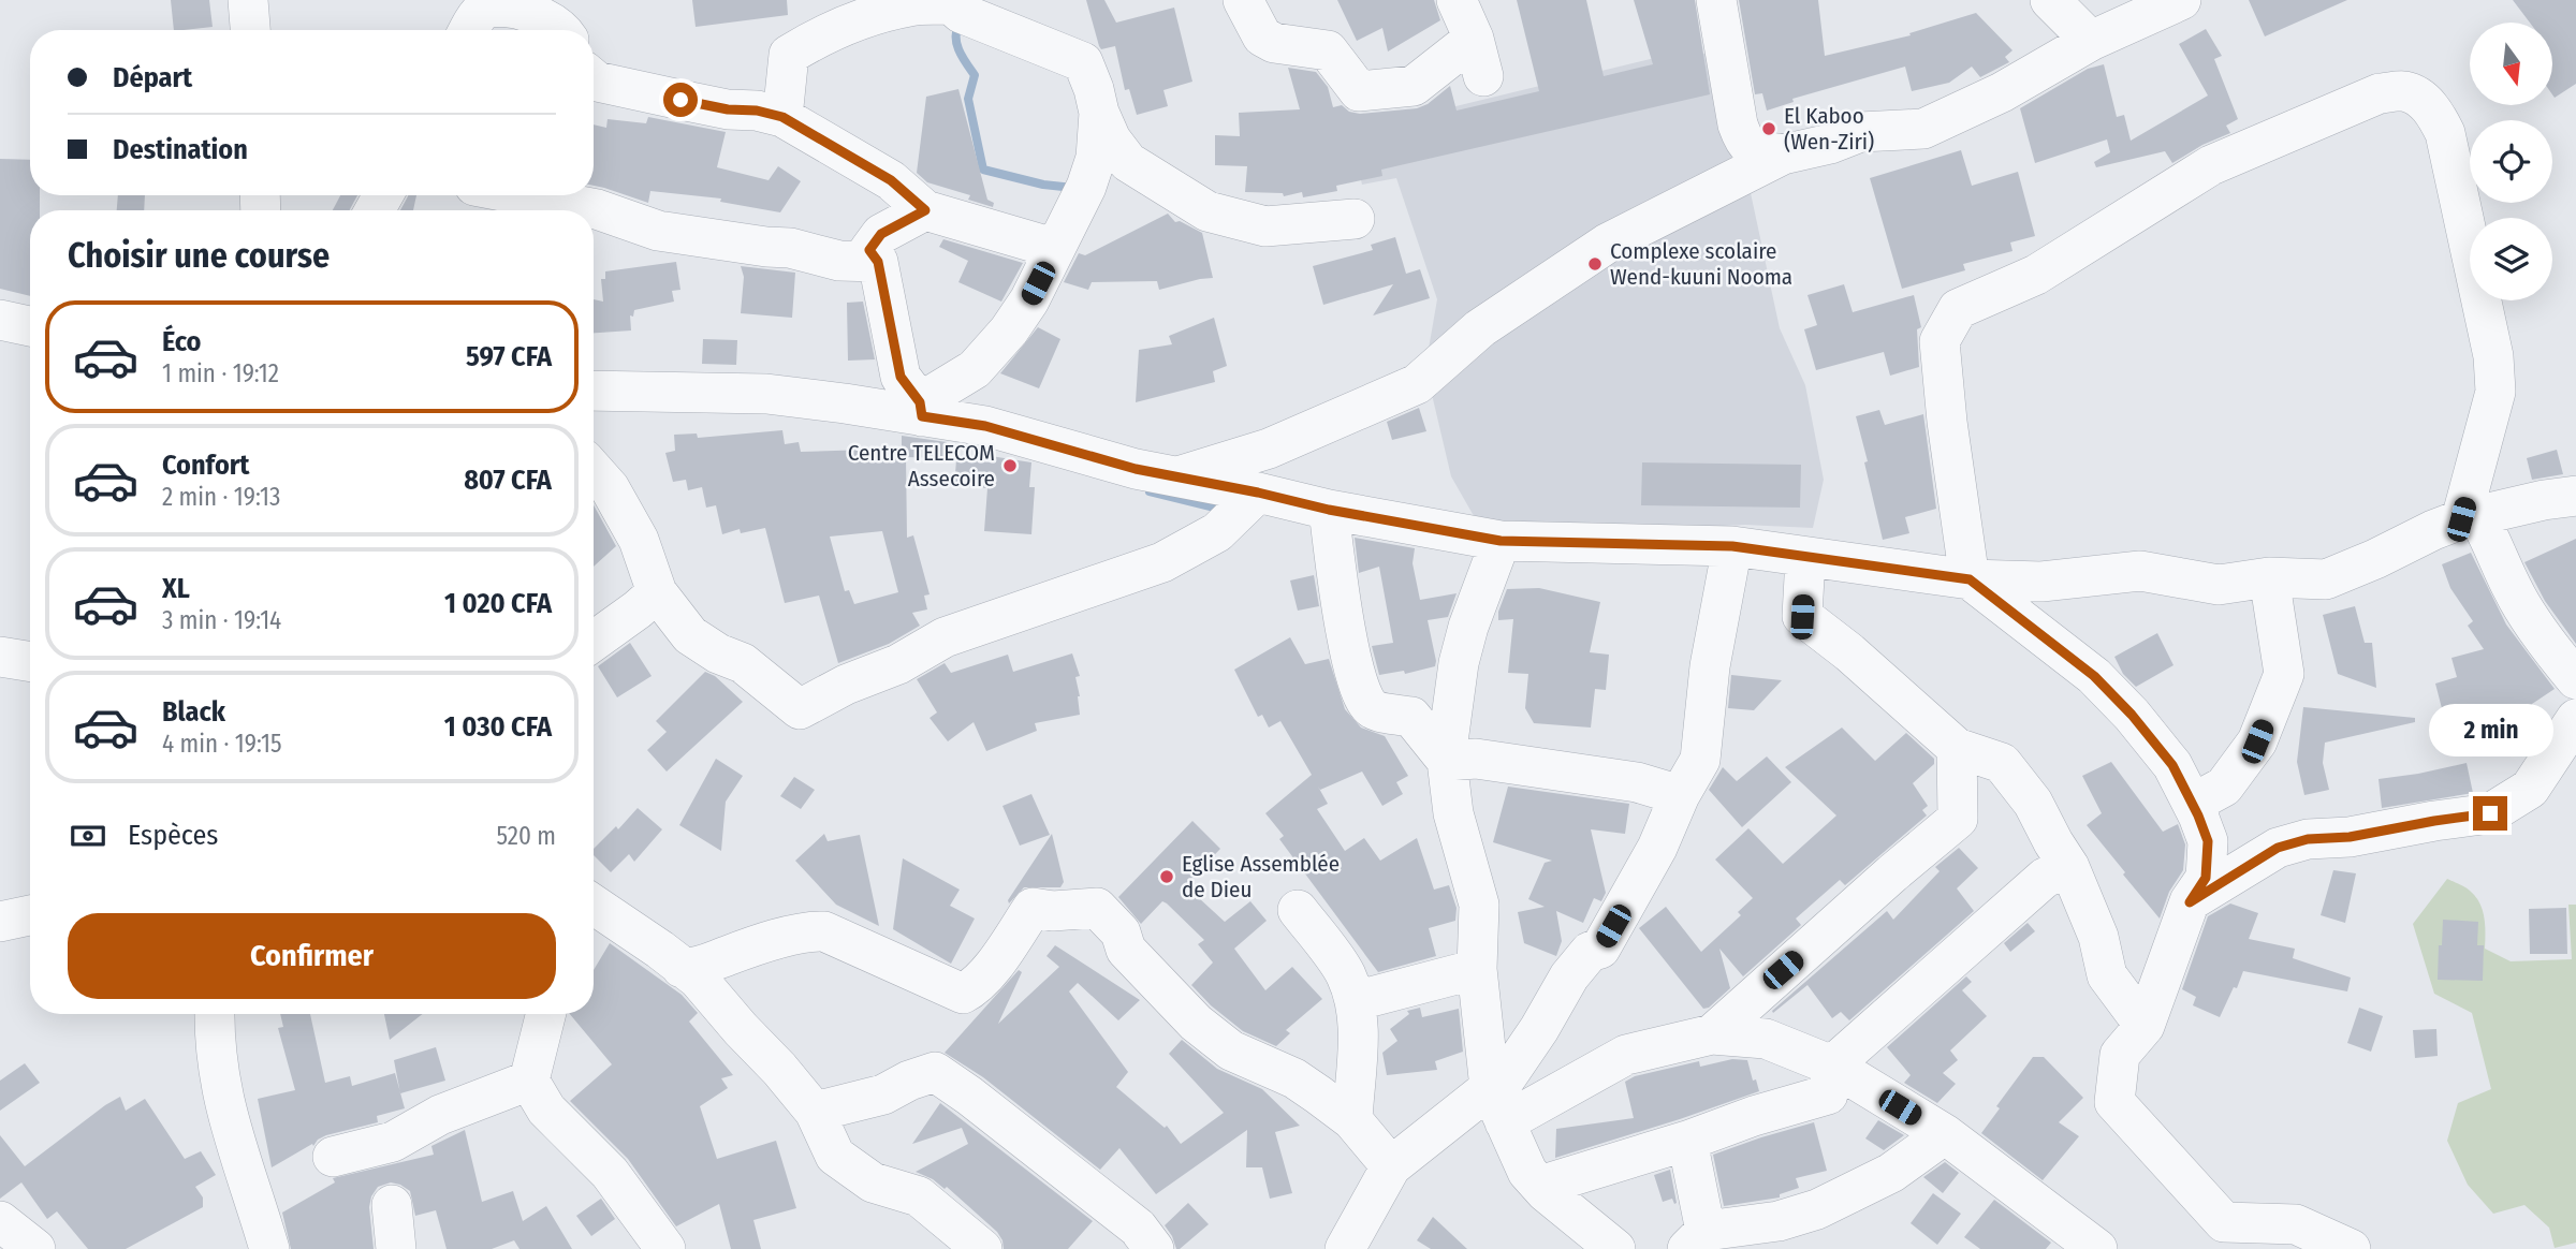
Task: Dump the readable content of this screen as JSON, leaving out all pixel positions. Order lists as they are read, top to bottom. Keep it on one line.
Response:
{"places":["El Kaboo (Wen-Ziri)","Complexe scolaire Wend-kuuni Nooma","Centre TELECOM Assecoire","Eglise Assemblée de Dieu"],"north":"bottom","page":{"banner":["Départ","Destination"],"heading":"Choisir une course","list":[{"name":"Éco","note":"1 min · 19:12","value":"597 CFA"},{"name":"Confort","note":"2 min · 19:13","value":"807 CFA"},{"name":"XL","note":"3 min · 19:14","value":"1 020 CFA"},{"name":"Black","note":"4 min · 19:15","value":"1 030 CFA"}],"bubble":"2 min","pay":["Espèces","520 m"],"buttons":"Confirmer"}}
